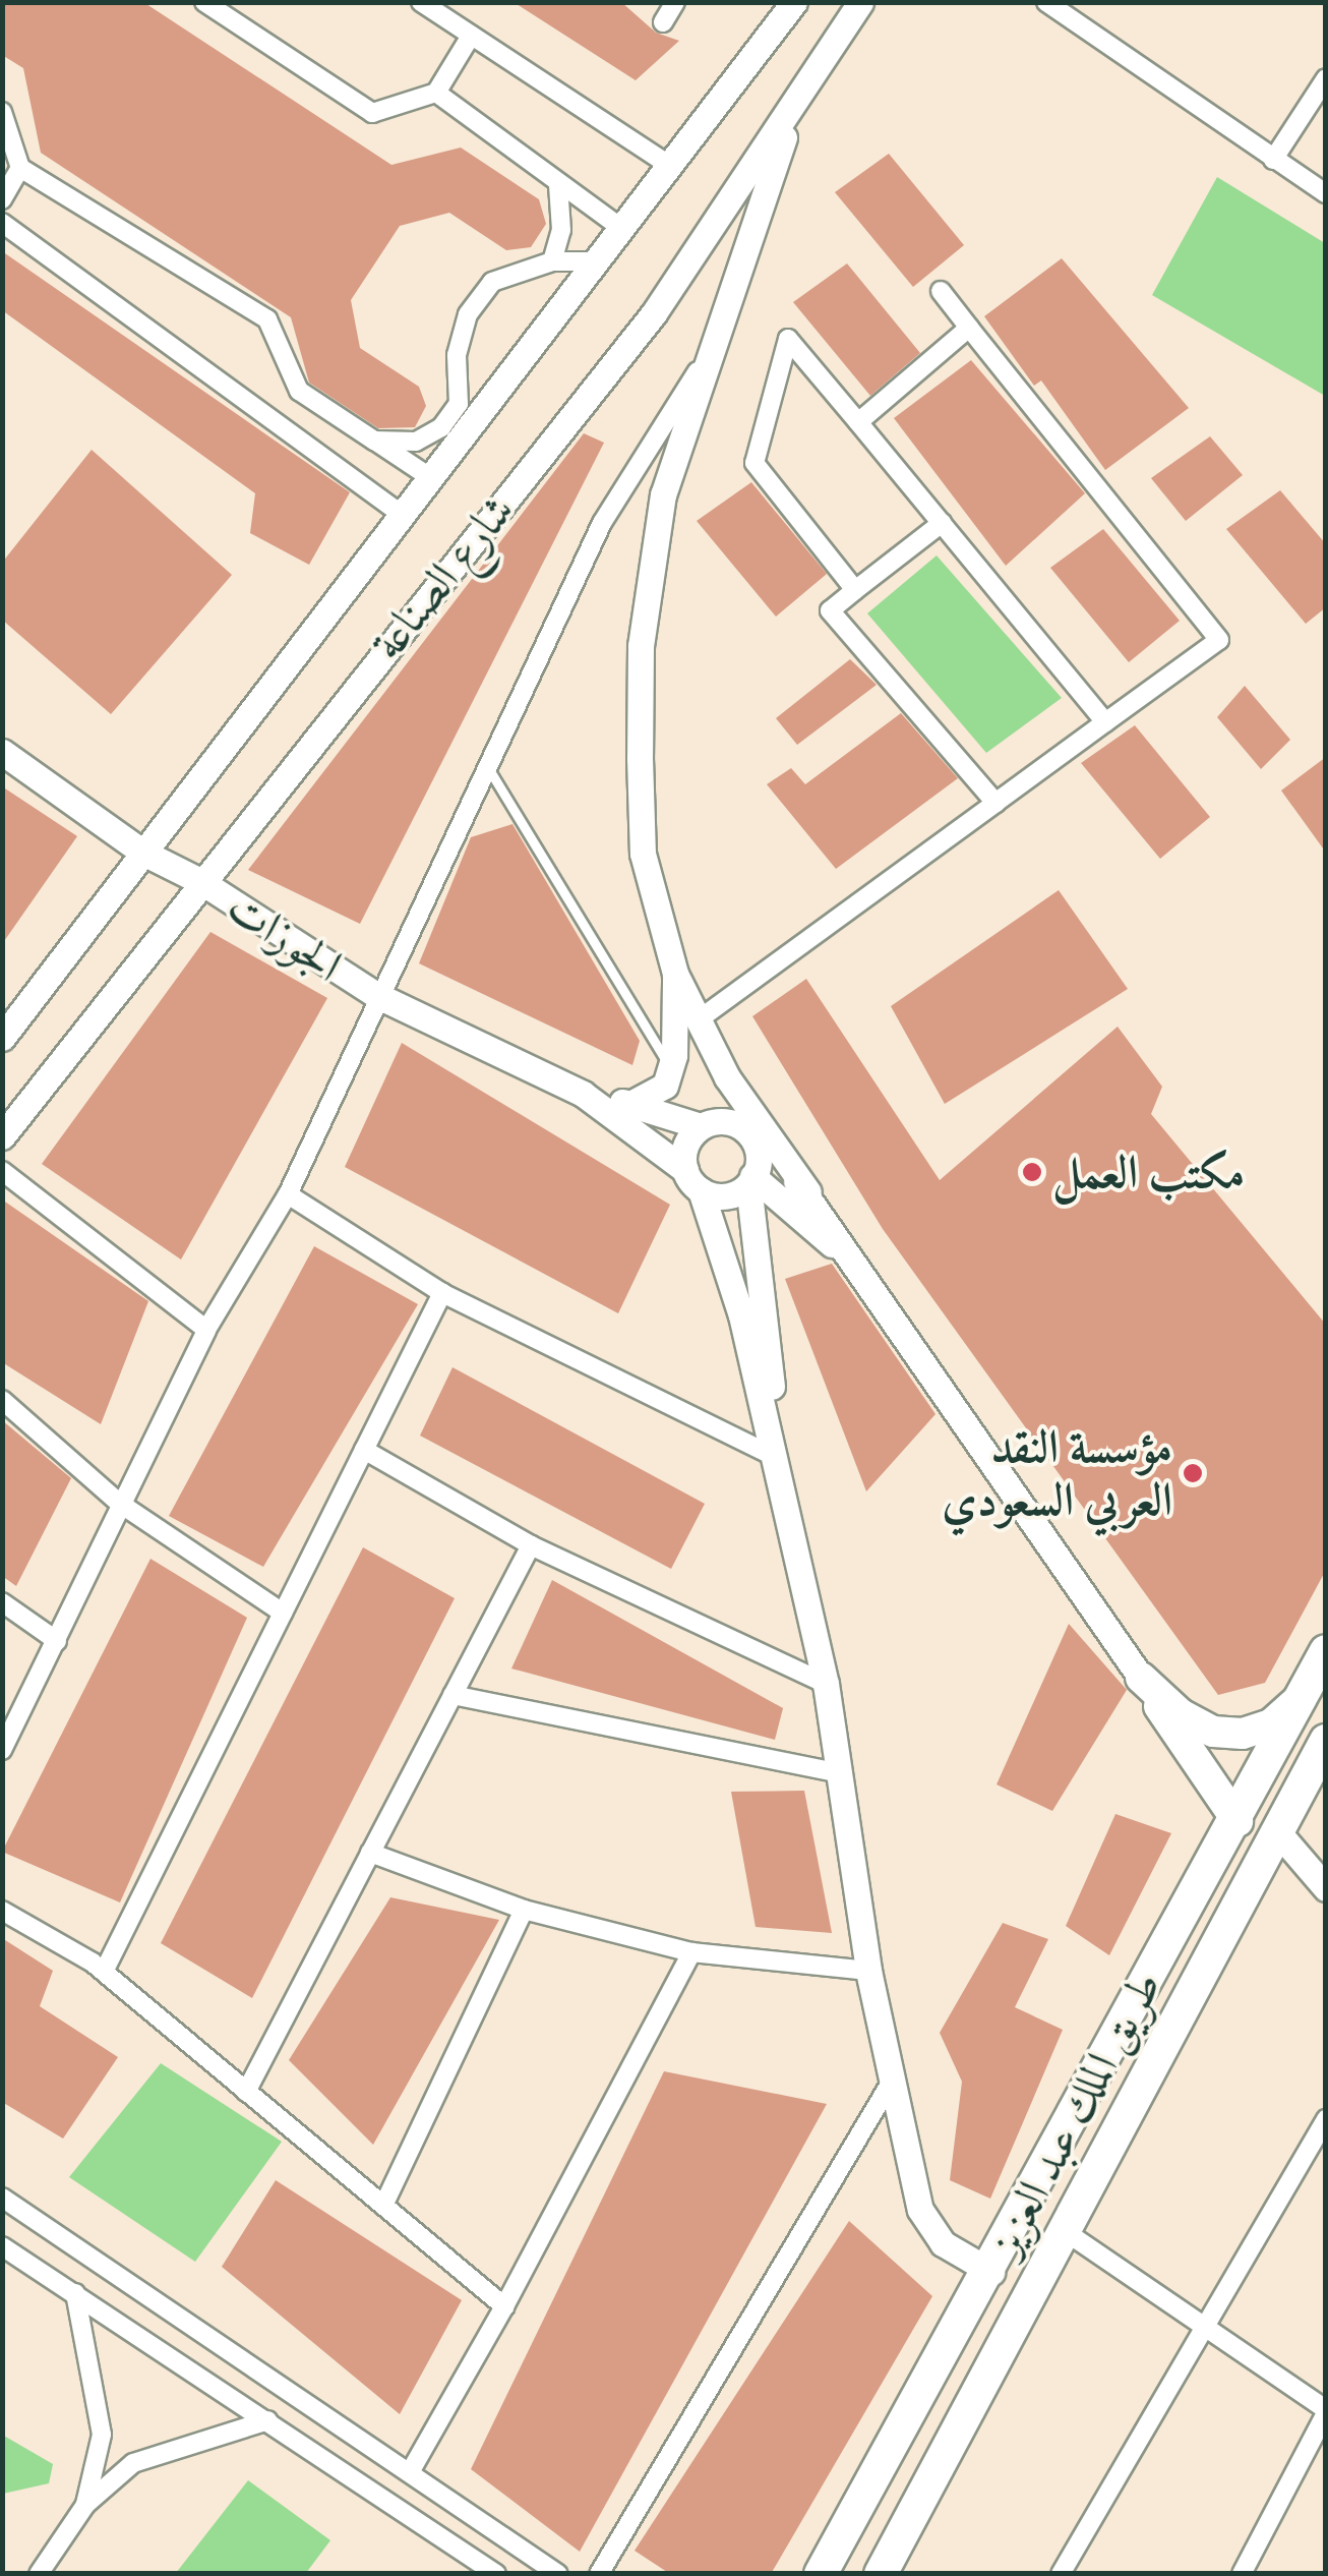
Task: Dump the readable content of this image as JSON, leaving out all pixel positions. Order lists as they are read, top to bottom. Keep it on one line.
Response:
{"streets":{"highway":["طريق الملك عبد العزيز"],"street":["شارع الصناعة","الجوزات"]},"crossings":[["شارع الصناعة","الجوزات"]],"places":["مكتب العمل","مؤسسة النقد العربي السعودي"]}
